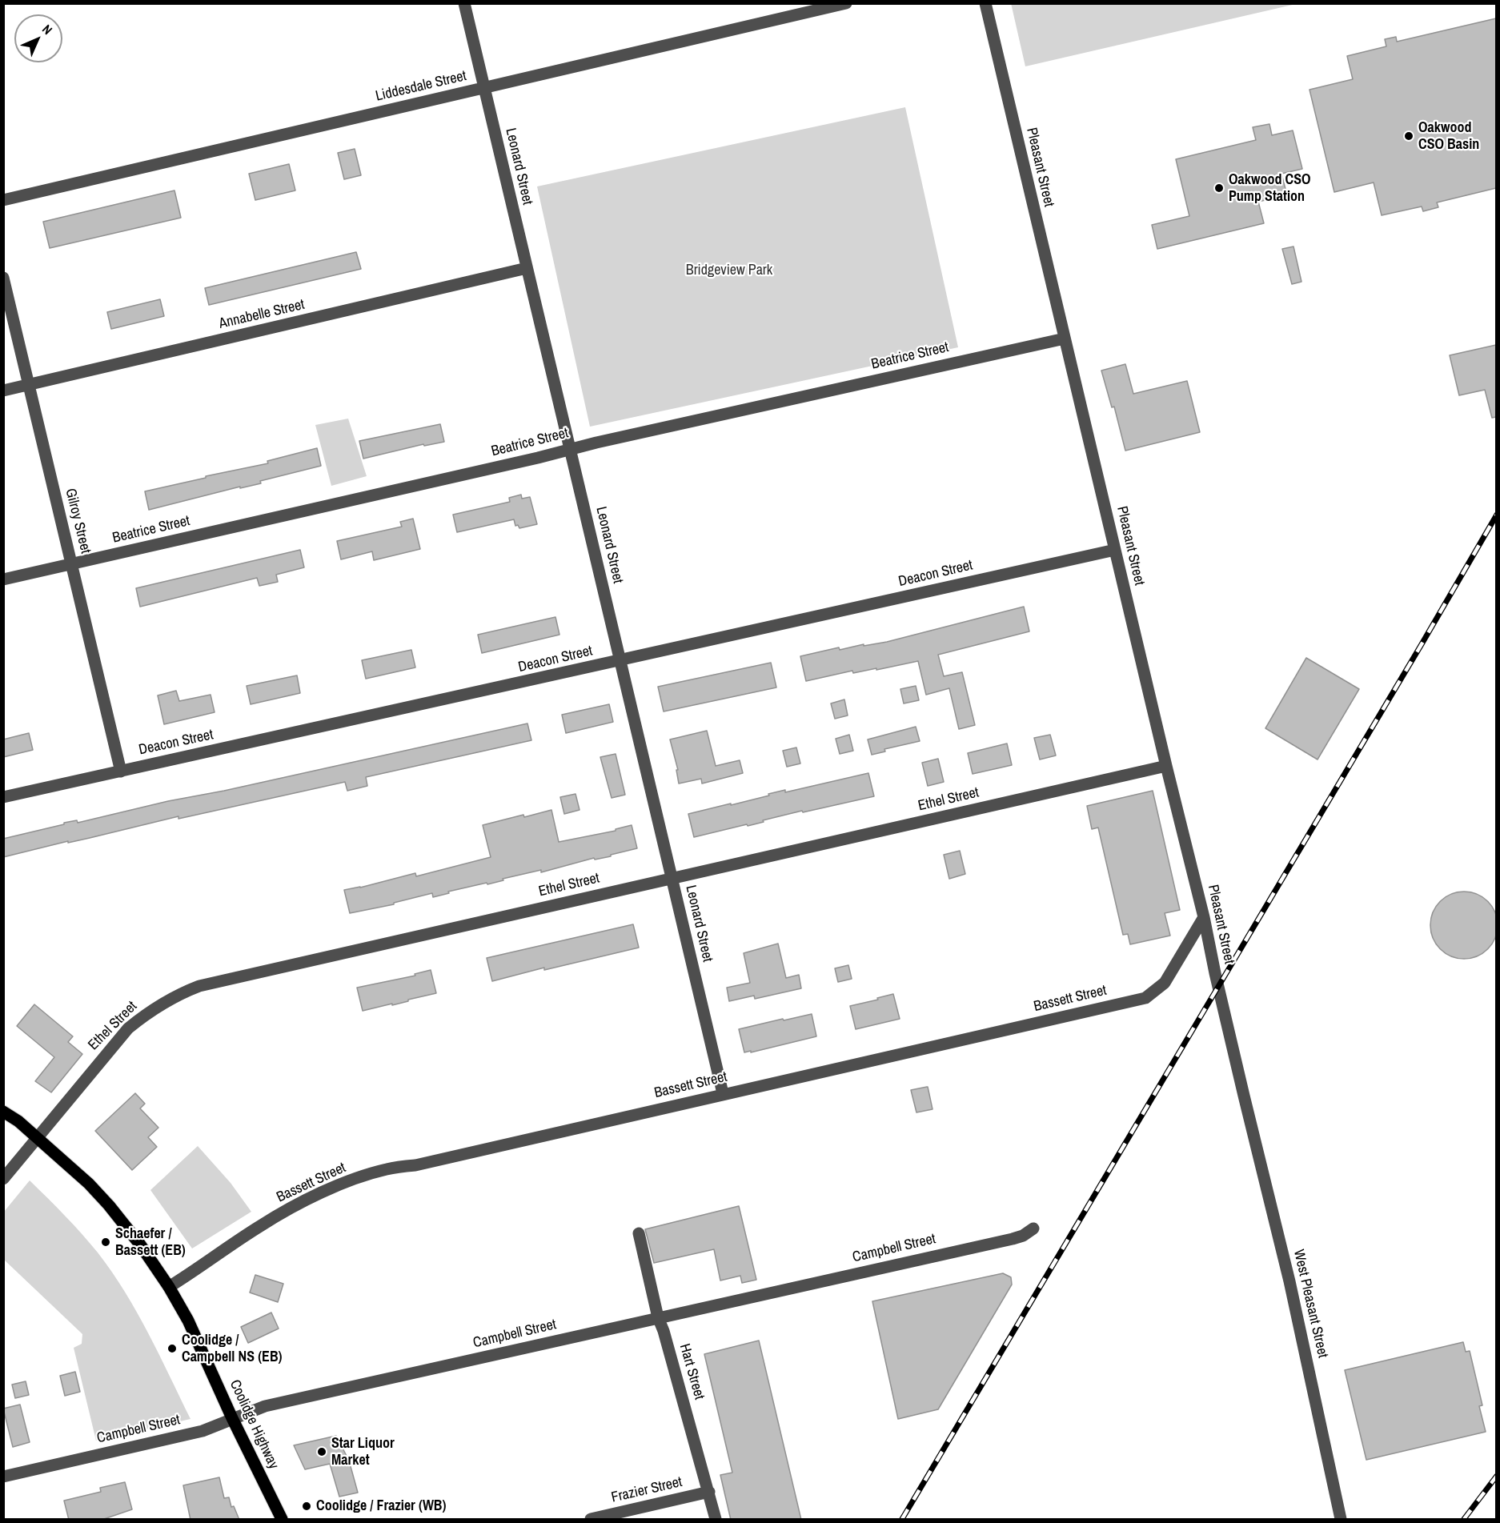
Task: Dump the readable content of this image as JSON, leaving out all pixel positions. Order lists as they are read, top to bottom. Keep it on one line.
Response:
{"streets":{"main road":["Coolidge Highway"],"street":["Liddesdale Street","Leonard Street","Pleasant Street","Annabelle Street","Beatrice Street","Gilroy Street","Deacon Street","Ethel Street","Bassett Street","Campbell Street","West Pleasant Street","Hart Street","Frazier Street"]},"crossings":[["Liddesdale Street","Leonard Street"],["Leonard Street","Annabelle Street"],["Leonard Street","Beatrice Street"],["Leonard Street","Deacon Street"],["Leonard Street","Ethel Street"],["Leonard Street","Bassett Street"],["Pleasant Street","Beatrice Street"],["Pleasant Street","Deacon Street"],["Pleasant Street","Ethel Street"],["Pleasant Street","Bassett Street"],["Pleasant Street","West Pleasant Street"],["Annabelle Street","Gilroy Street"],["Beatrice Street","Gilroy Street"],["Gilroy Street","Deacon Street"],["Ethel Street","Coolidge Highway"],["Bassett Street","Coolidge Highway"],["Campbell Street","Hart Street"],["Campbell Street","Coolidge Highway"],["Hart Street","Frazier Street"]],"parks":["Bridgeview Park"],"places":["Oakwood CSO Basin","Oakwood CSO Pump Station","Schaefer / Bassett (EB)","Coolidge / Campbell NS (EB)","Star Liquor Market","Coolidge / Frazier (WB)"],"north":"top right"}
